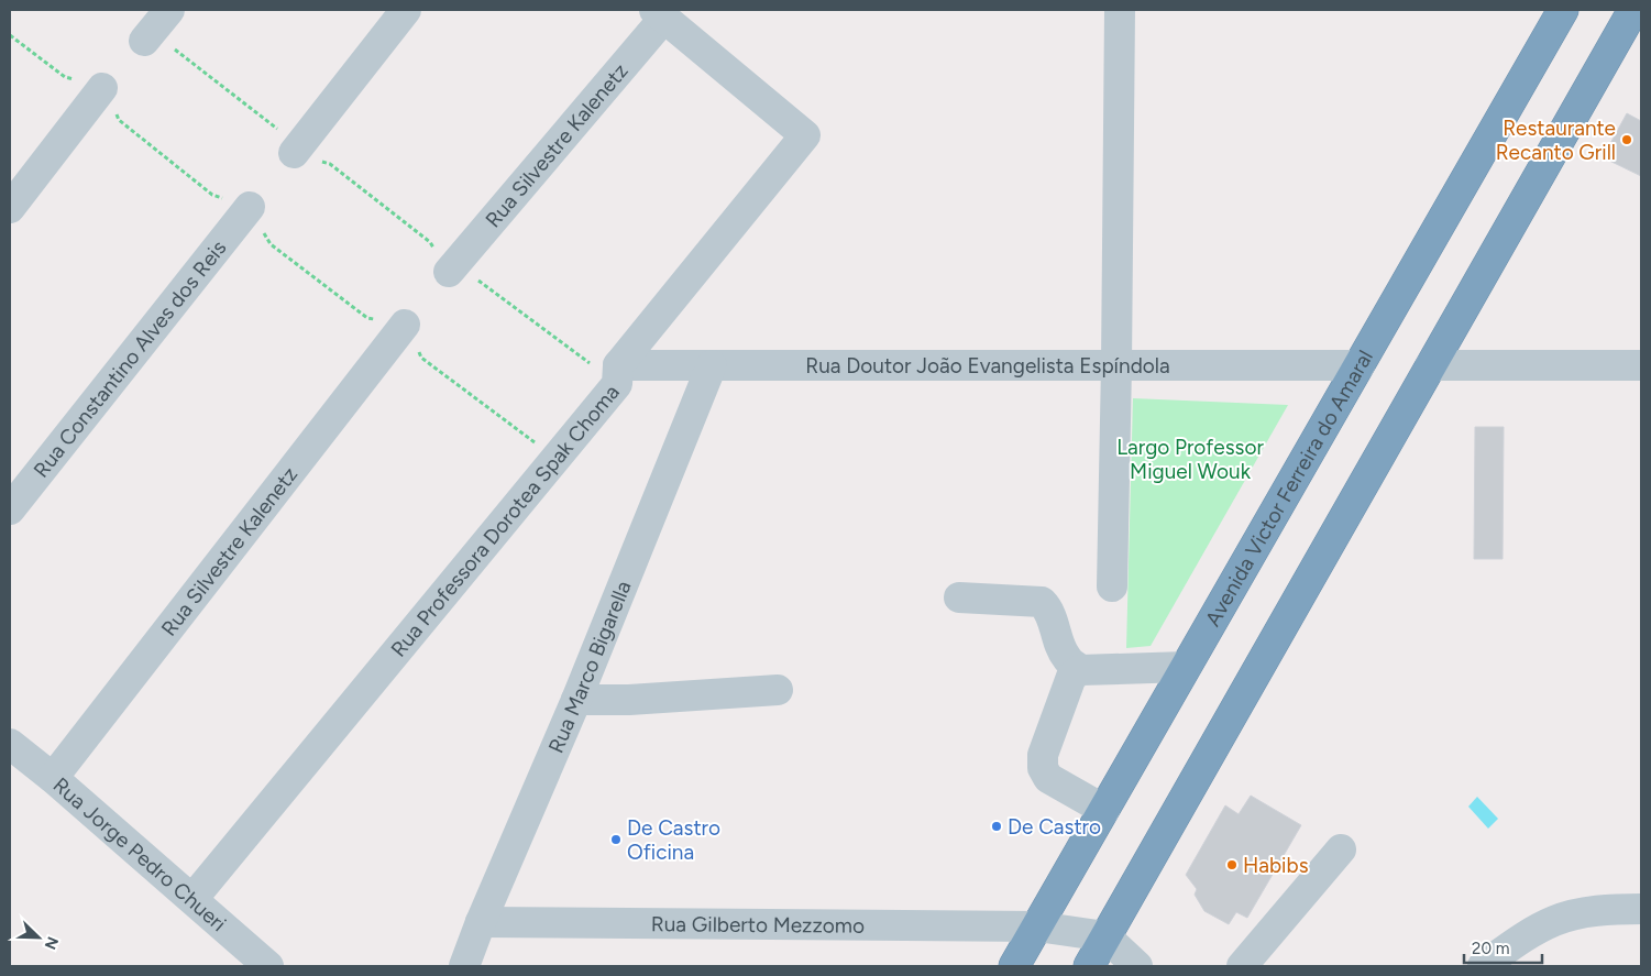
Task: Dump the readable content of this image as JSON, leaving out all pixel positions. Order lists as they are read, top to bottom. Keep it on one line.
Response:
{"streets":{"highway":["Avenida Victor Ferreira do Amaral"],"street":["Rua Silvestre Kalenetz","Rua Constantino Alves dos Reis","Rua Doutor João Evangelista Espíndola","Rua Professora Dorotea Spak Choma","Rua Marco Bigarella","Rua Jorge Pedro Chueri","Rua Gilberto Mezzomo"]},"crossings":[["Rua Silvestre Kalenetz","Rua Professora Dorotea Spak Choma"],["Rua Silvestre Kalenetz","Rua Jorge Pedro Chueri"],["Rua Doutor João Evangelista Espíndola","Avenida Victor Ferreira do Amaral"],["Rua Doutor João Evangelista Espíndola","Rua Professora Dorotea Spak Choma"],["Rua Doutor João Evangelista Espíndola","Rua Marco Bigarella"],["Avenida Victor Ferreira do Amaral","Rua Gilberto Mezzomo"],["Rua Professora Dorotea Spak Choma","Rua Jorge Pedro Chueri"],["Rua Marco Bigarella","Rua Gilberto Mezzomo"]],"parks":["Largo Professor Miguel Wouk"],"places":["Restaurante Recanto Grill","De Castro","De Castro Oficina","Habibs"],"scale_bar":"20 m","north":"bottom right"}
